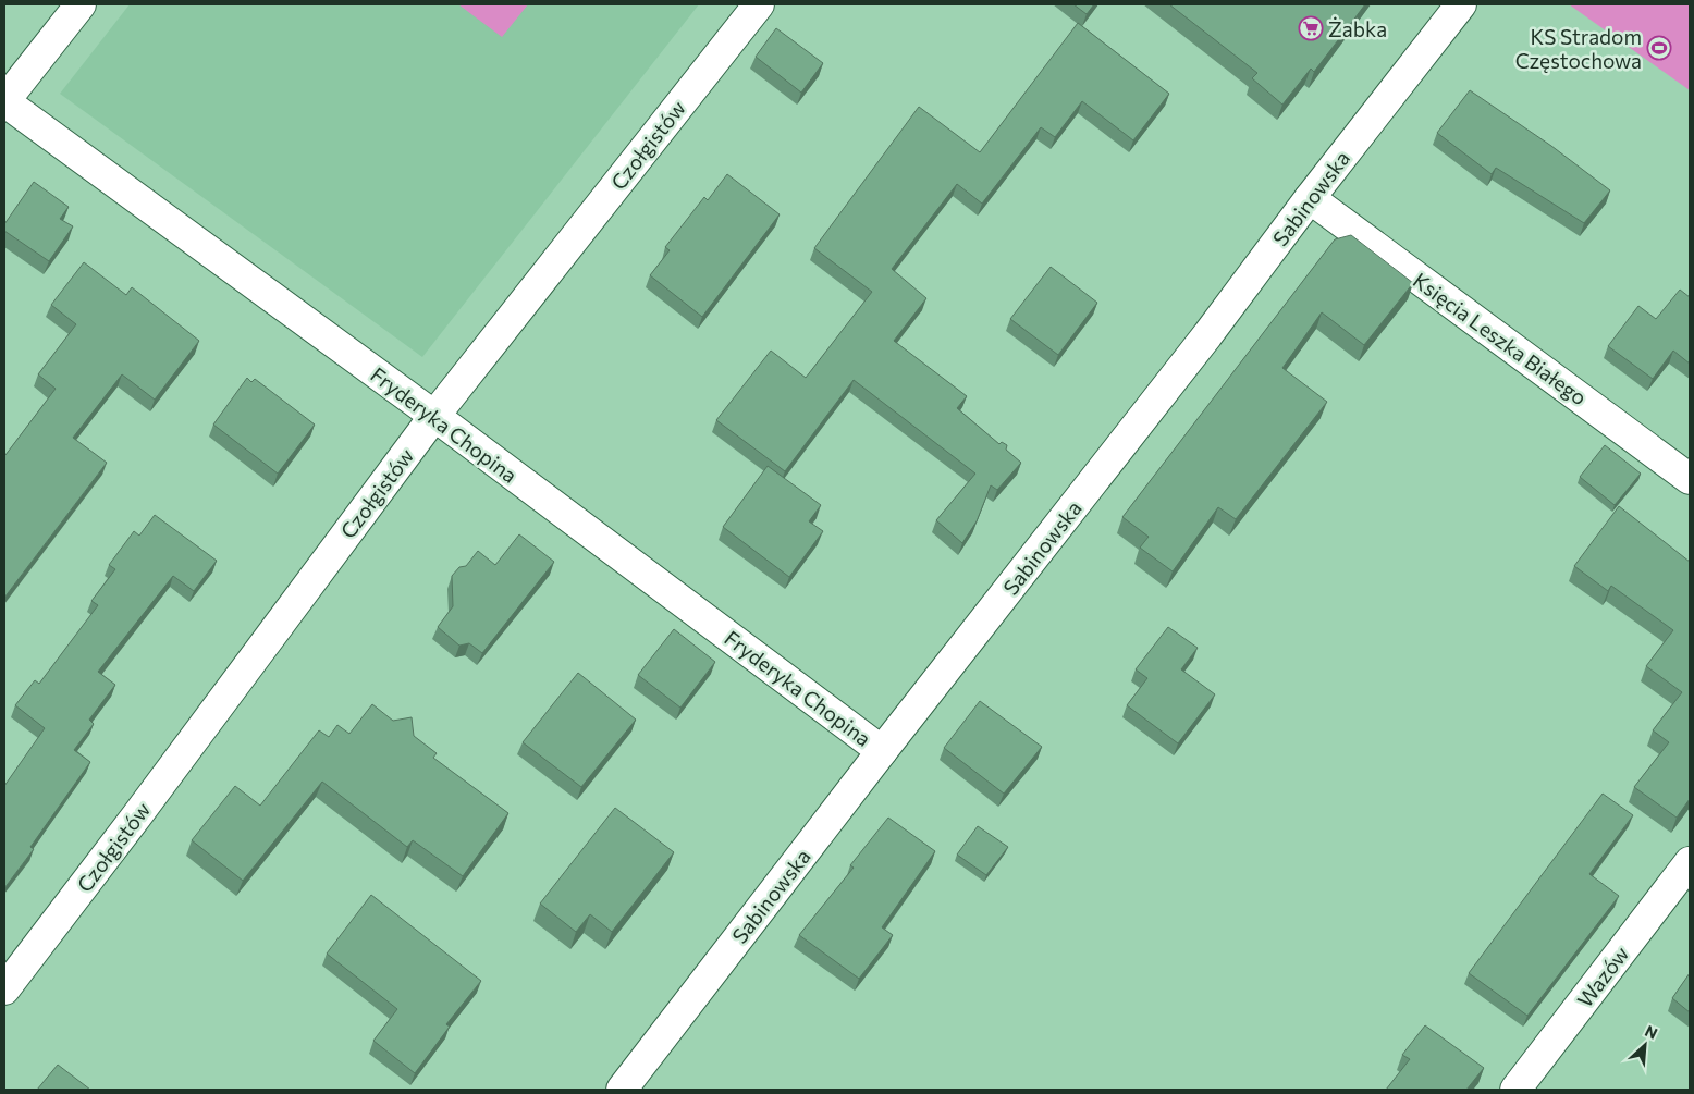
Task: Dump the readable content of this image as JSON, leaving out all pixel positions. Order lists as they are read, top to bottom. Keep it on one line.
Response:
{"streets":{"street":["Czołgistów","Sabinowska","Księcia Leszka Białego","Fryderyka Chopina","Wazów"]},"crossings":[["Czołgistów","Fryderyka Chopina"],["Sabinowska","Księcia Leszka Białego"],["Sabinowska","Fryderyka Chopina"]],"places":{"supermarket":["Żabka"],"sports":["KS Stradom Częstochowa"]},"north":"top right"}
